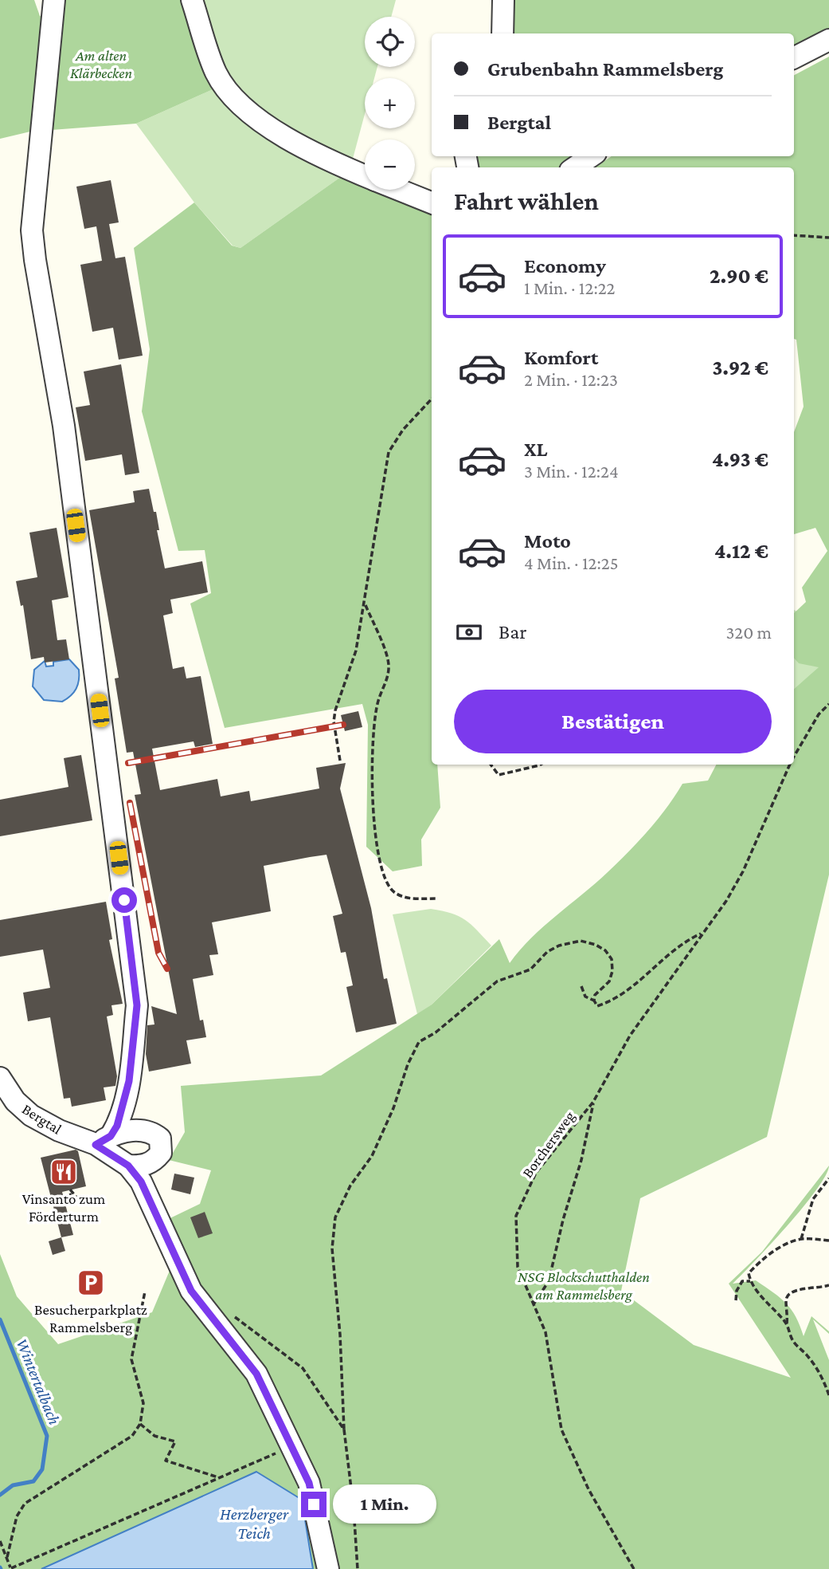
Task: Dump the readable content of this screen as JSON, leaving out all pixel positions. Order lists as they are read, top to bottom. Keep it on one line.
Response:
{"streets":{"street":["Bergtal"],"path":["Borchersweg"]},"water":["Wintertalbach","Herzberger Teich"],"parks":["Am alten Klärbecken","NSG Blockschutthalden am Rammelsberg"],"places":{"restaurant":["Vinsanto zum Förderturm"],"parking":["Besucherparkplatz Rammelsberg"]},"page":{"map_buttons":["+","−"],"banner":["Grubenbahn Rammelsberg","Bergtal"],"heading":"Fahrt wählen","list":[{"name":"Economy","note":"1 Min. · 12:22","value":"2.90 €"},{"name":"Komfort","note":"2 Min. · 12:23","value":"3.92 €"},{"name":"XL","note":"3 Min. · 12:24","value":"4.93 €"},{"name":"Moto","note":"4 Min. · 12:25","value":"4.12 €"}],"pay":["Bar","320 m"],"buttons":"Bestätigen","bubble":"1 Min."}}
